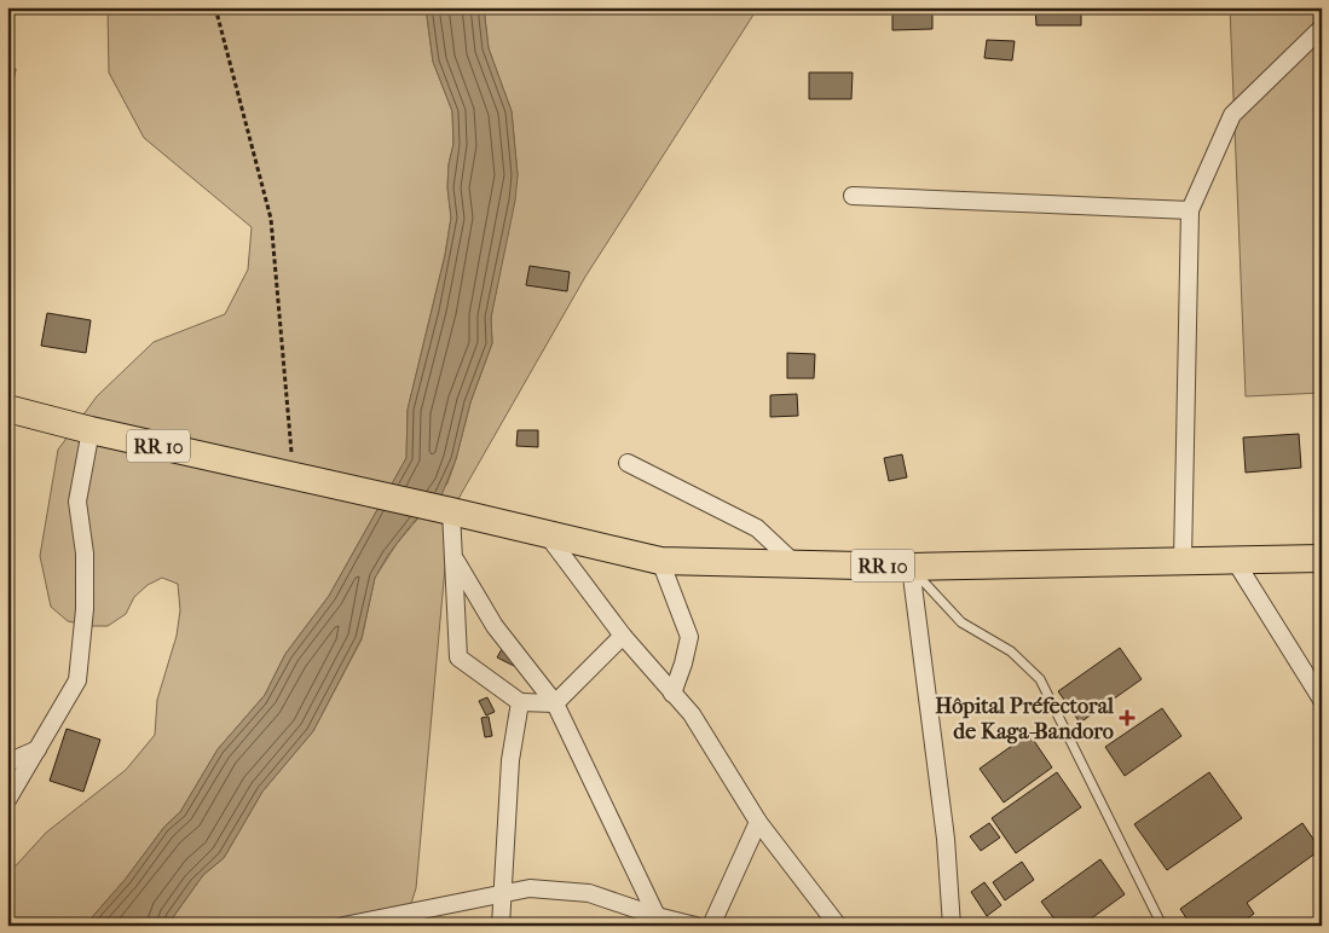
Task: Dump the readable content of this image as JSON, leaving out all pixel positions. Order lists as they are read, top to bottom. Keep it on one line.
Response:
{"streets":{"main road":["RR 10"]},"places":{"health":["Hôpital Préfectoral de Kaga-Bandoro"]}}
